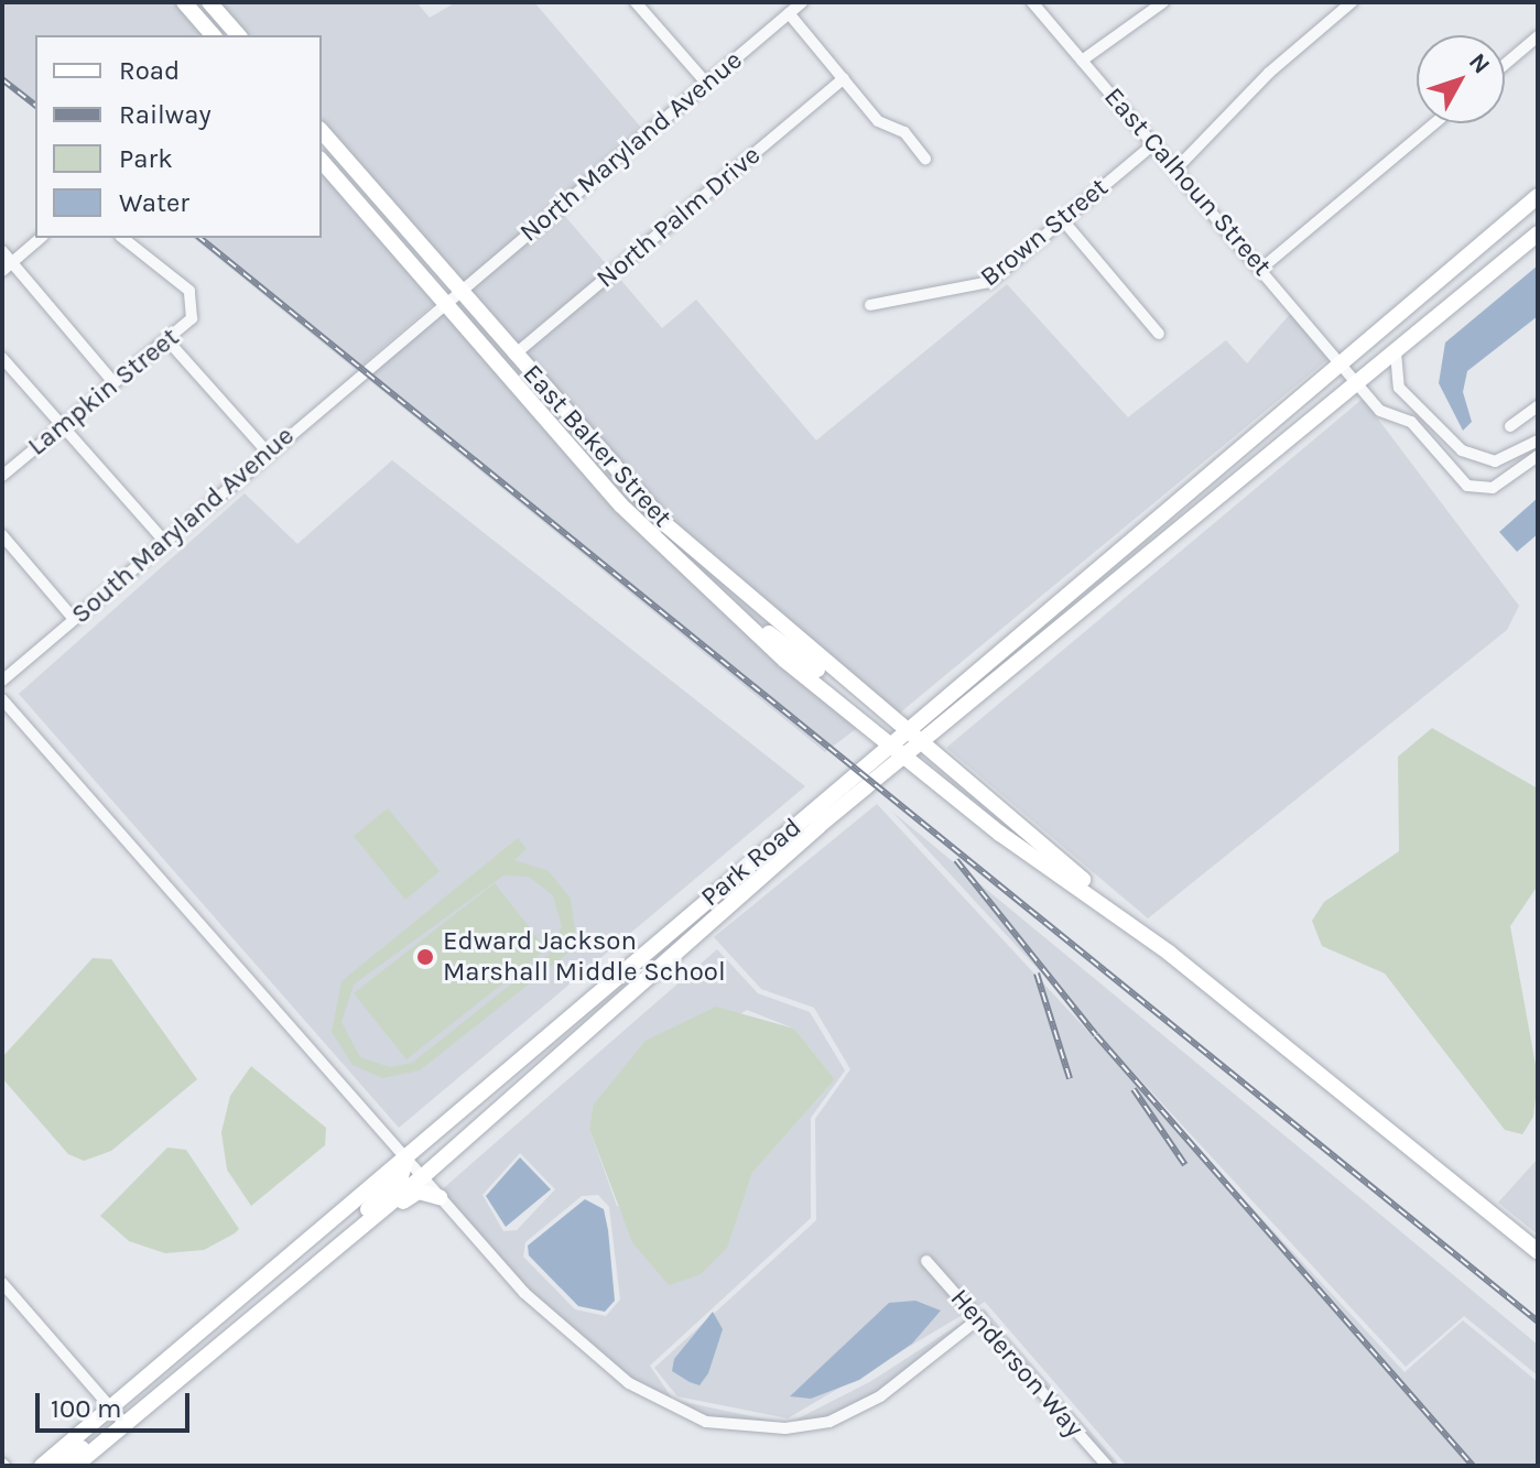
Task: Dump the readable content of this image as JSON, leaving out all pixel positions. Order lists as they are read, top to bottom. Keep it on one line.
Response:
{"streets":{"main road":["East Baker Street","Park Road"],"street":["North Maryland Avenue","East Calhoun Street","North Palm Drive","Brown Street","Lampkin Street","South Maryland Avenue","Henderson Way"]},"crossings":[["North Maryland Avenue","East Baker Street"],["North Maryland Avenue","South Maryland Avenue"],["East Calhoun Street","Brown Street"],["East Calhoun Street","Park Road"],["North Palm Drive","East Baker Street"],["East Baker Street","South Maryland Avenue"],["East Baker Street","Park Road"]],"places":["Edward Jackson Marshall Middle School"],"legend":["Road","Railway","Park","Water"],"scale_bar":"100 m","north":"top right"}
